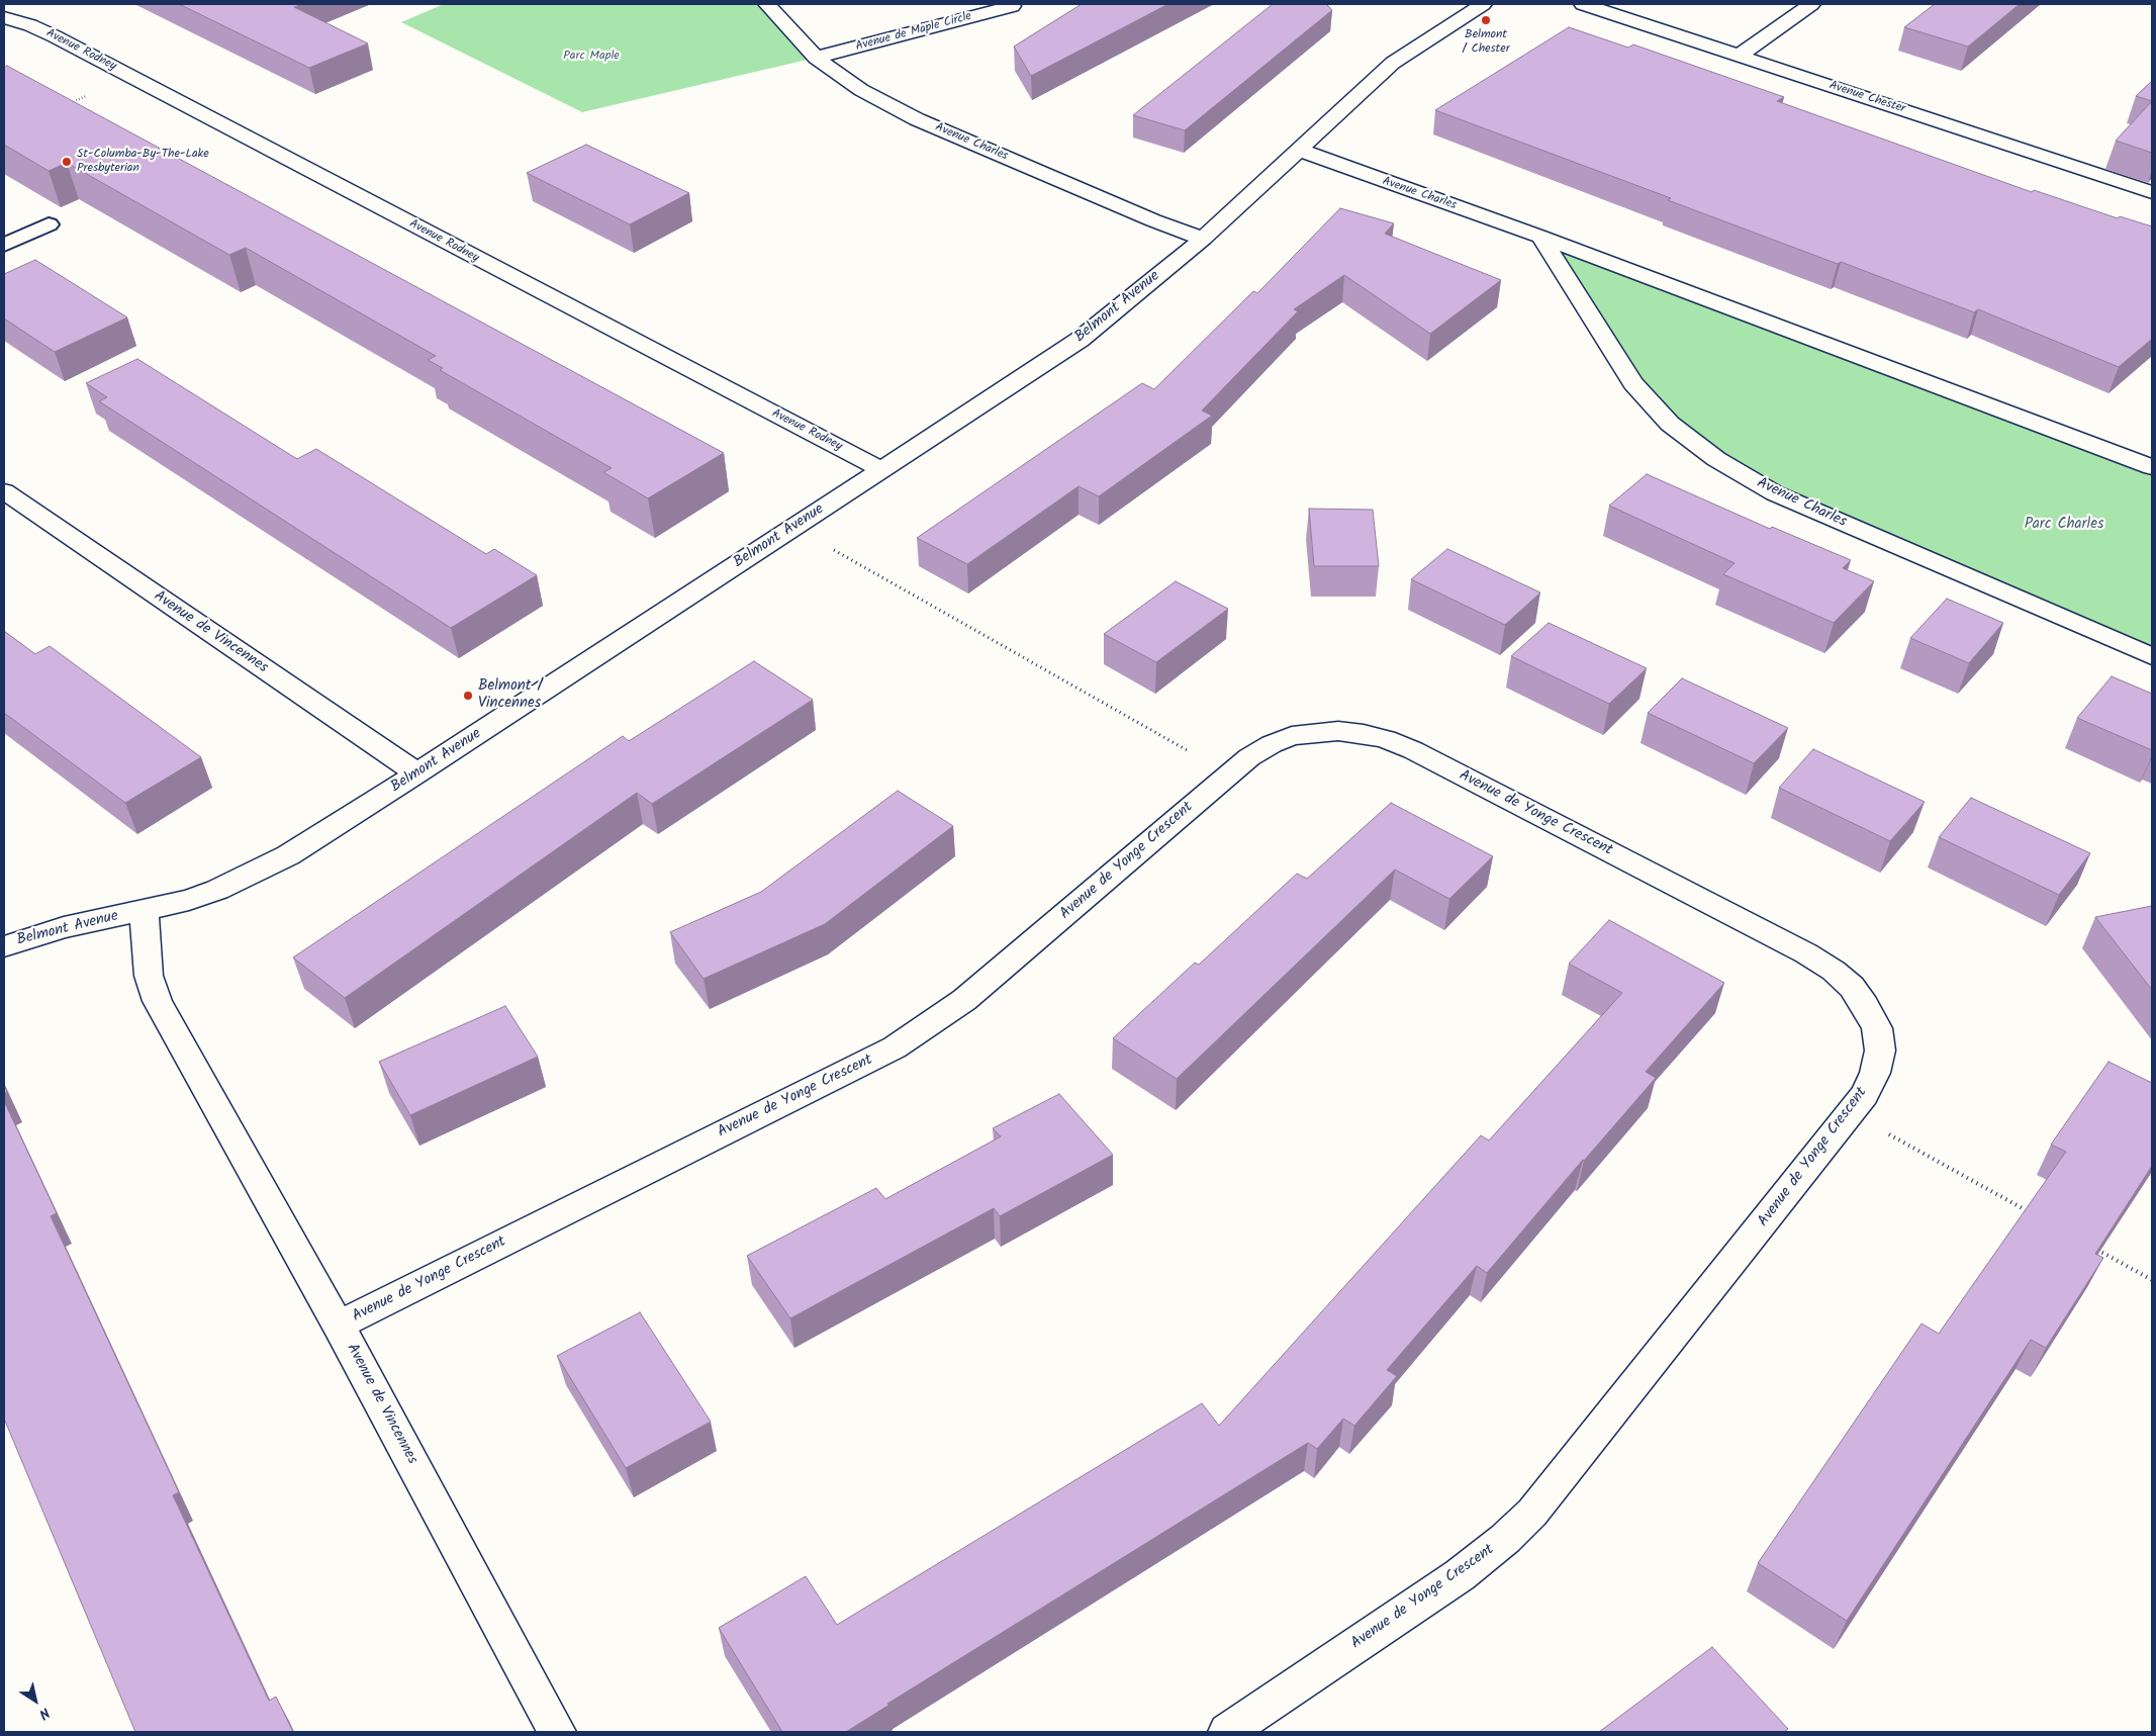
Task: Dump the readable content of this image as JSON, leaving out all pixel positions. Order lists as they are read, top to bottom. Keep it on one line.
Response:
{"streets":{"street":["Avenue de Maple Circle","Avenue Rodney","Avenue Chester","Avenue Charles","Belmont Avenue","Avenue de Vincennes","Avenue de Yonge Crescent"]},"crossings":[["Avenue de Maple Circle","Avenue Charles"],["Avenue Rodney","Belmont Avenue"],["Avenue Charles","Belmont Avenue"],["Belmont Avenue","Avenue de Vincennes"],["Avenue de Vincennes","Avenue de Yonge Crescent"]],"parks":["Parc Maple","Parc Charles"],"places":["Belmont / Chester","St-Columba-By-The-Lake Presbyterian","Belmont / Vincennes"],"north":"bottom right"}
